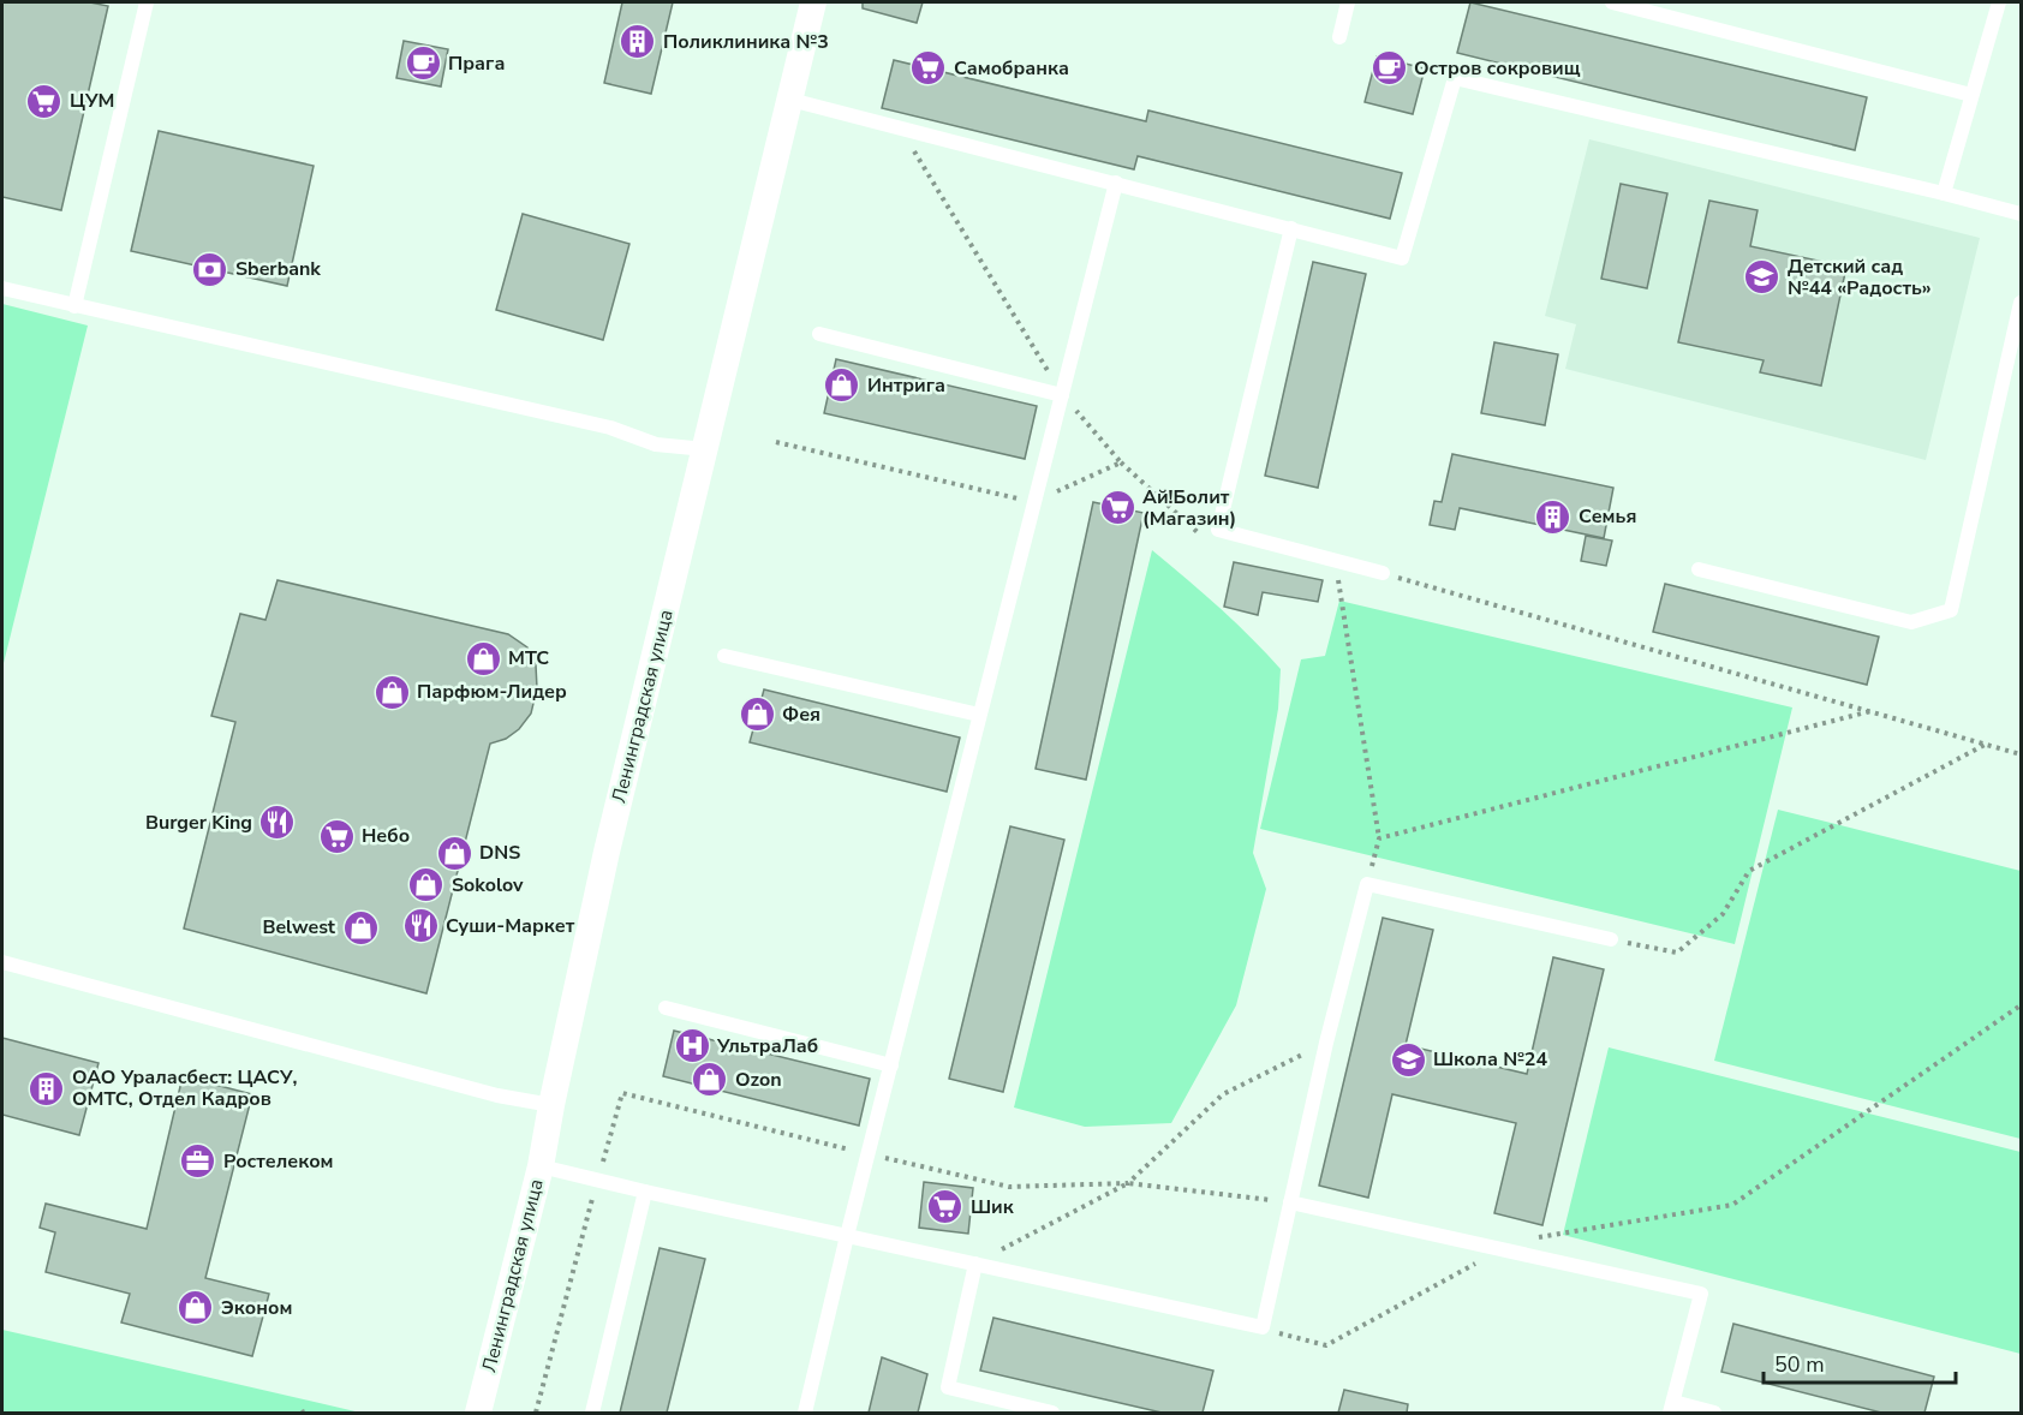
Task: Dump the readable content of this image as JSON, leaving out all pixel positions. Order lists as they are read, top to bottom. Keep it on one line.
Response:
{"streets":{"street":["Ленинградская улица"]},"places":{"building":["Поликлиника №3","Семья","ОАО Ураласбест: ЦАСУ, ОМТС, Отдел Кадров"],"cafe":["Прага","Остров сокровищ"],"supermarket":["Самобранка","ЦУМ","Ай!Болит (Магазин)","Небо","Шик"],"bank":["Sberbank"],"school or university":["Детский сад №44 «Радость»","Школа №24"],"shop":["Интрига","МТС","Парфюм-Лидер","Фея","DNS","Sokolov","Belwest","Ozon","Эконом"],"restaurant":["Burger King","Суши-Маркет"],"hospital":["УльтраЛаб"],"office":["Ростелеком"]},"scale_bar":"50 m"}
